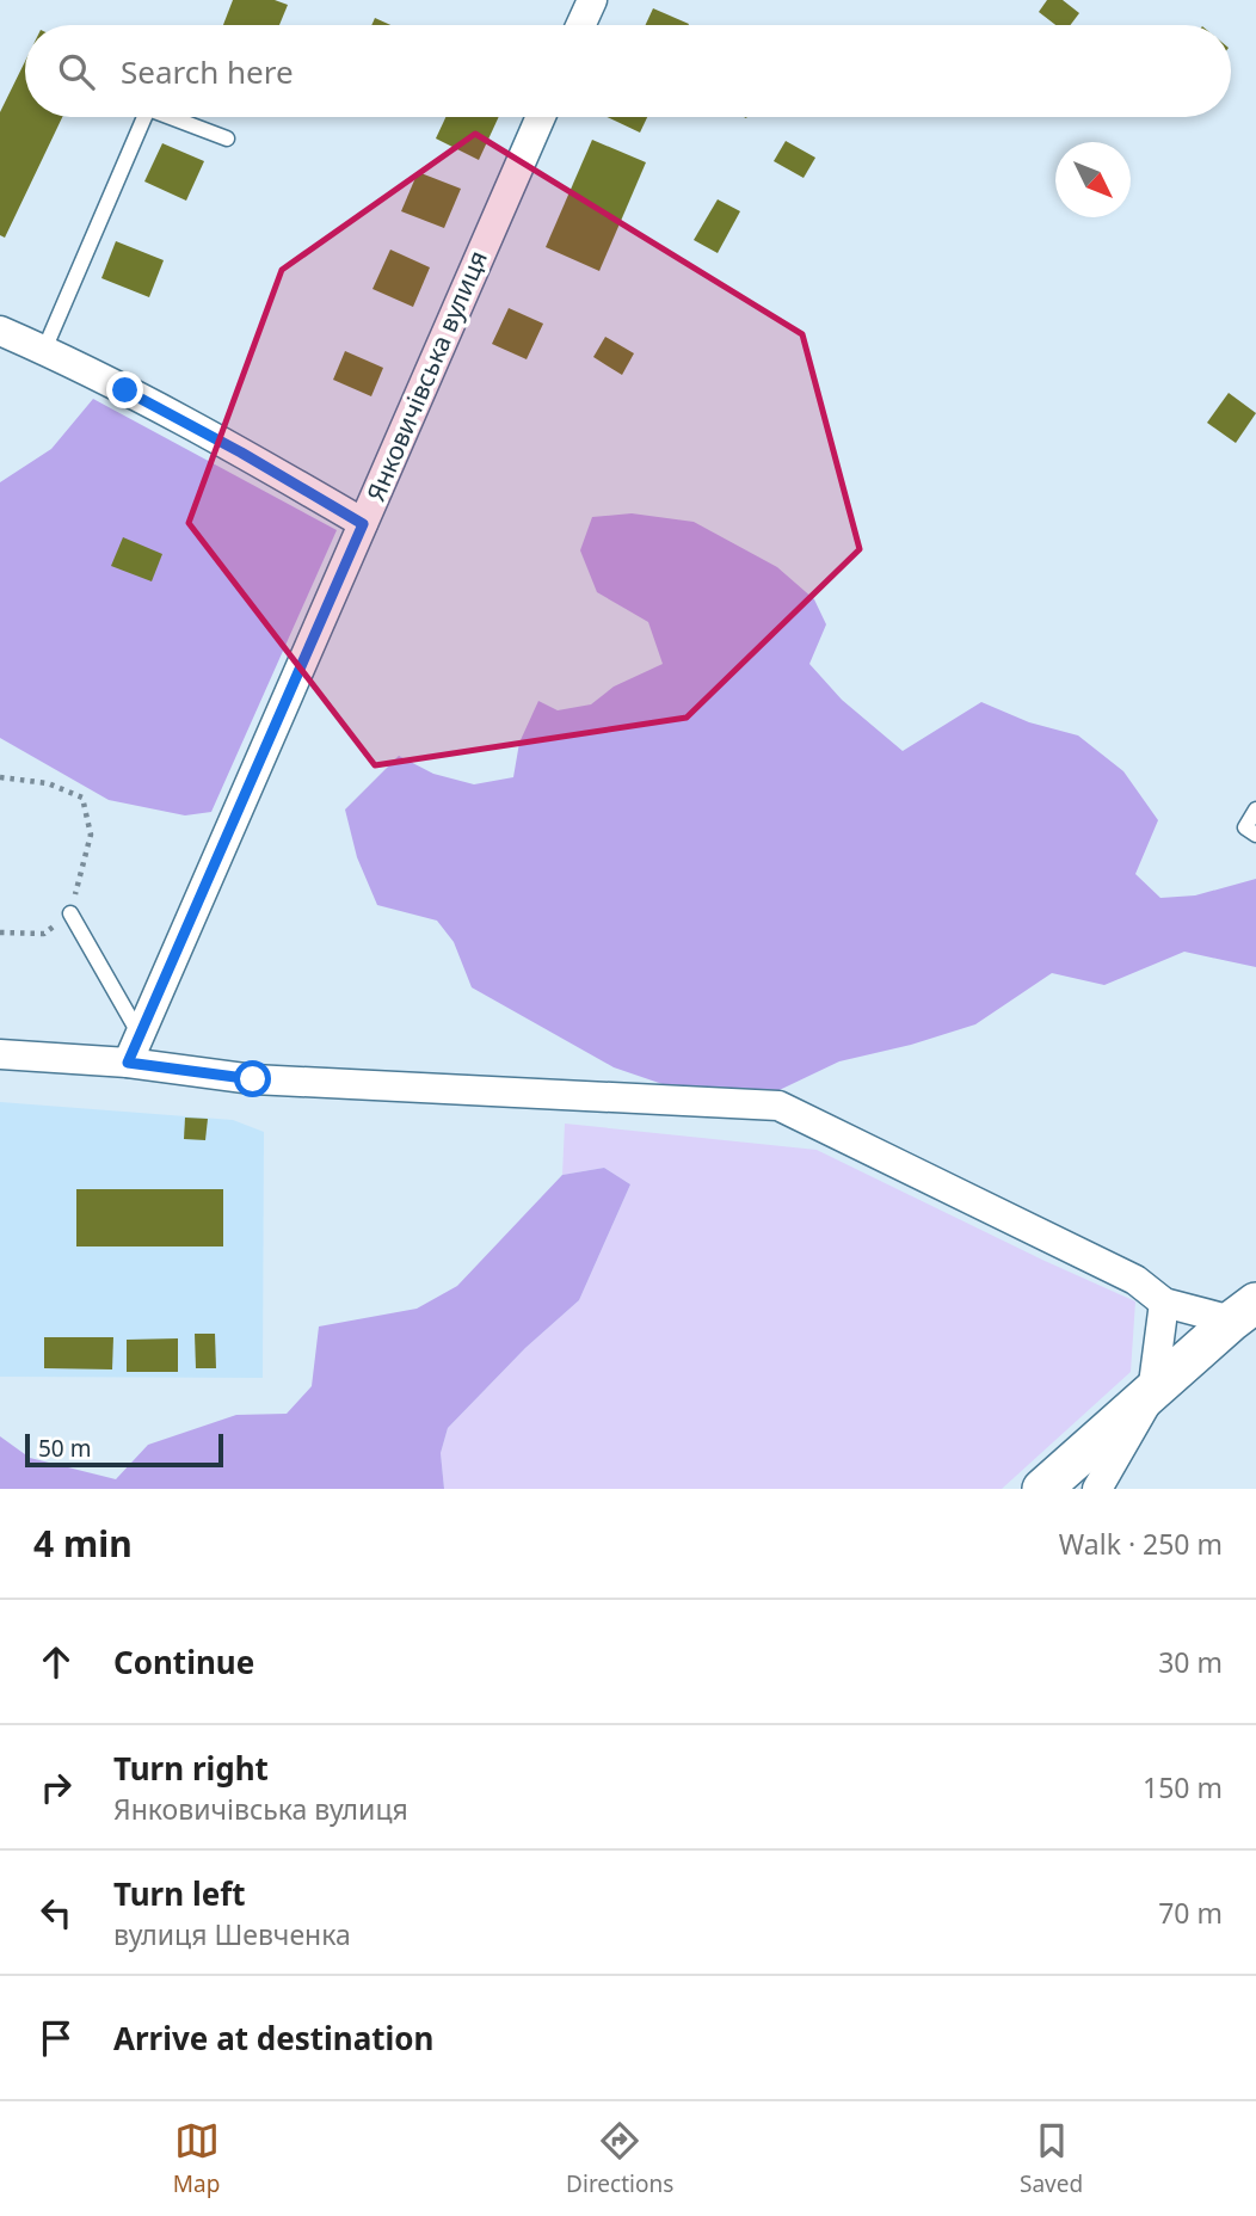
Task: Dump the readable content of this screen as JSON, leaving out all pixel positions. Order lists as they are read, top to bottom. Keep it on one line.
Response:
{"streets":{"street":["Янковичівська вулиця"]},"scale_bar":"50 m","north":"bottom right","page":{"search":"Search here","scale":"50 m","heading":["4 min","Walk · 250 m"],"list":[["Continue","30 m"],["Turn right","Янковичівська вулиця","150 m"],["Turn left","вулиця Шевченка","70 m"],"Arrive at destination"],"nav":["Map","Directions","Saved"]}}
